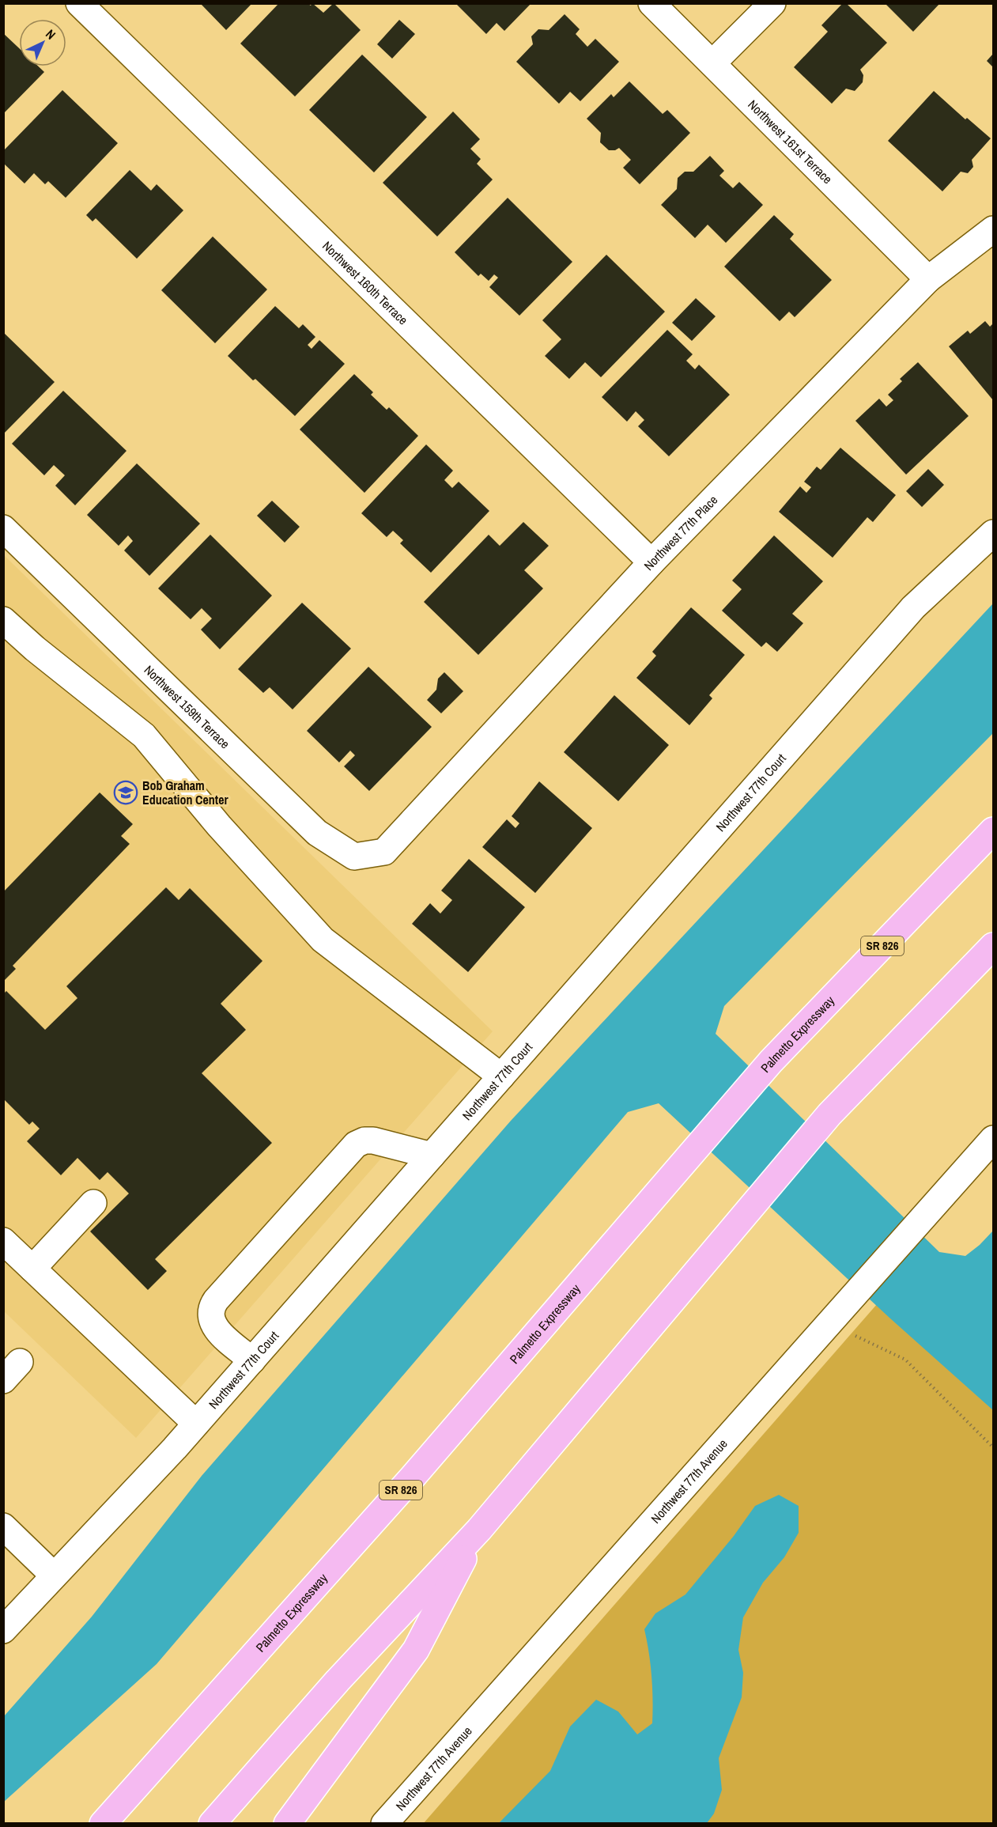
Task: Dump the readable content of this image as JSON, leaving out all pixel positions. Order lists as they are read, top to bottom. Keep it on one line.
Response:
{"streets":{"highway":["SR 826","Palmetto Expressway"],"street":["Northwest 161st Terrace","Northwest 160th Terrace","Northwest 77th Place","Northwest 159th Terrace","Northwest 77th Court","Northwest 77th Avenue"]},"crossings":[["Northwest 161st Terrace","Northwest 77th Place"],["Northwest 160th Terrace","Northwest 77th Place"],["Northwest 77th Place","Northwest 159th Terrace"]],"places":{"school or university":["Bob Graham Education Center"]},"north":"top right"}
